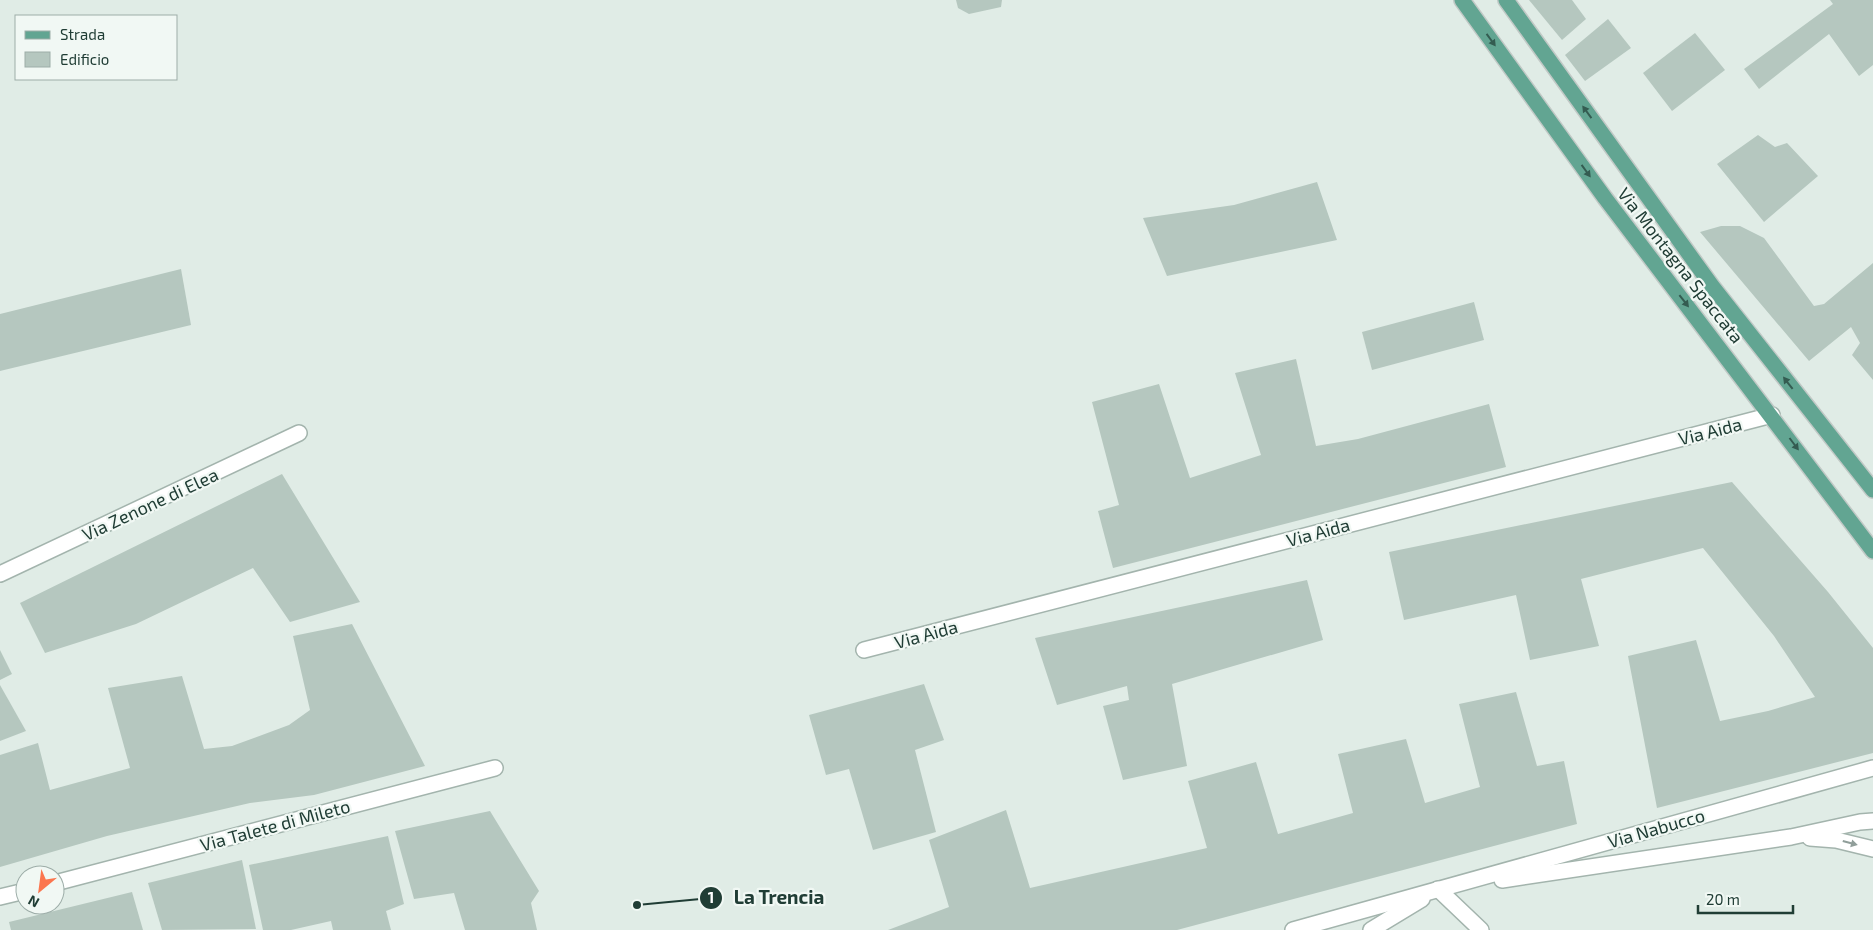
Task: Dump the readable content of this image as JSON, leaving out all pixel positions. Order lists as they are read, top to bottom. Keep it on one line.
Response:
{"streets":{"main road":["Via Montagna Spaccata"],"street":["Via Aida","Via Zenone di Elea","Via Talete di Mileto","Via Nabucco"]},"crossings":[["Via Montagna Spaccata","Via Aida"]],"places":["La Trencia"],"legend":["Strada","Edificio"],"scale_bar":"20 m","north":"bottom left"}
